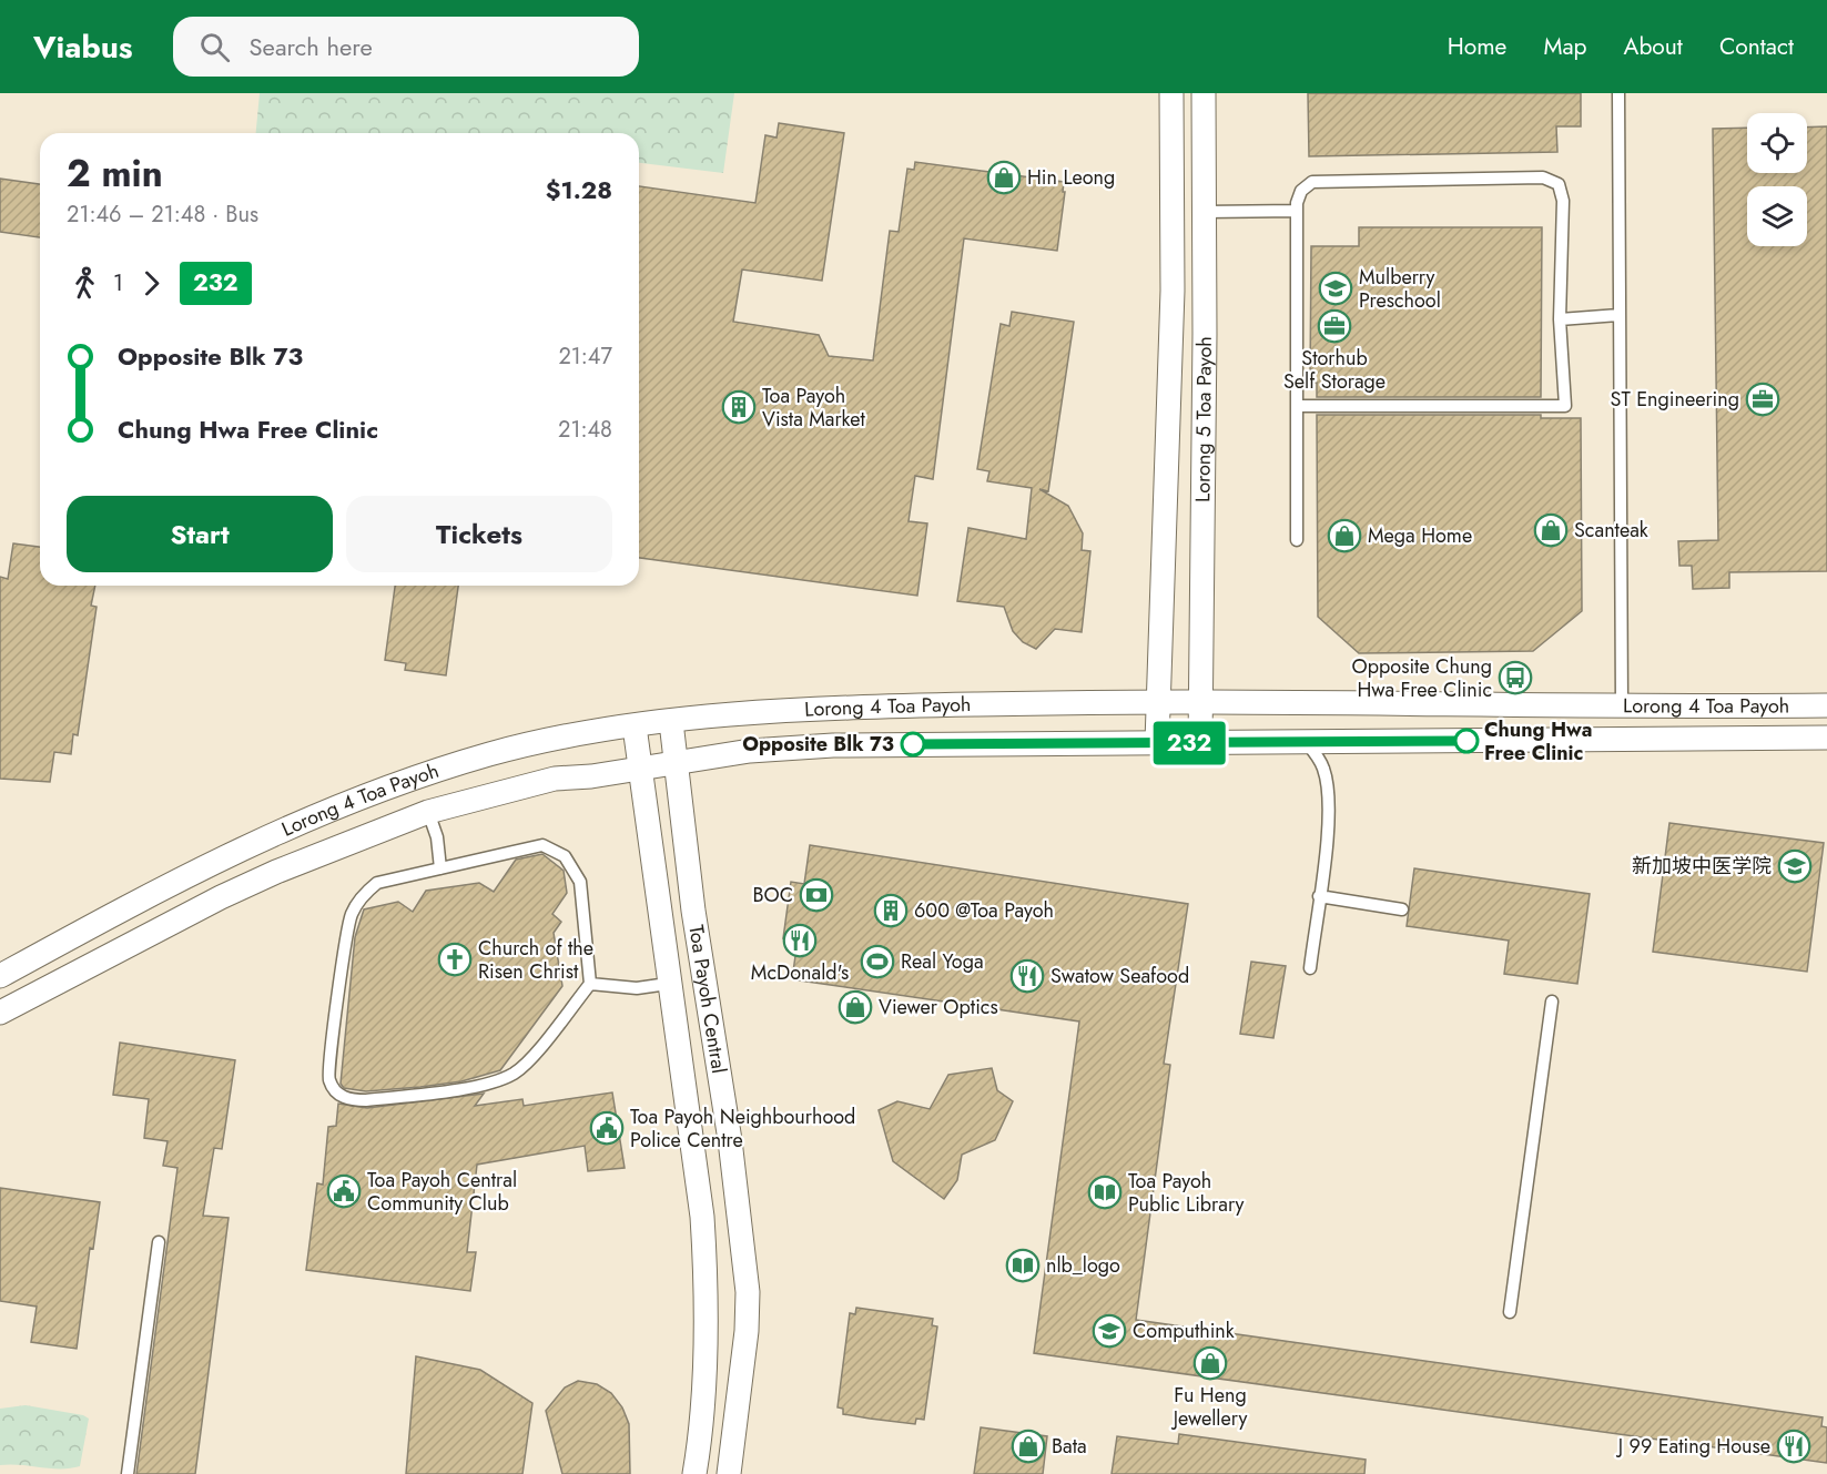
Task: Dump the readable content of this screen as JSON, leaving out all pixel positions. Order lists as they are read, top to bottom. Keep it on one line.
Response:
{"streets":{"street":["Lorong 5 Toa Payoh","Lorong 4 Toa Payoh","Toa Payoh Central"]},"crossings":[["Lorong 5 Toa Payoh","Lorong 4 Toa Payoh"],["Lorong 4 Toa Payoh","Toa Payoh Central"]],"places":{"shop":["Hin Leong","Scanteak","Mega Home","Viewer Optics","Fu Heng Jewellery","Bata"],"school or university":["Mulberry Preschool","新加坡中医学院","Computhink"],"office":["Storhub Self Storage","ST Engineering"],"building":["Toa Payoh Vista Market","600 @Toa Payoh"],"bus stop":["Opposite Chung Hwa Free Clinic"],"other":["Chung Hwa Free Clinic","Opposite Blk 73"],"bank":["BOC"],"restaurant":["McDonald's","Swatow Seafood","J 99 Eating House"],"church":["Church of the Risen Christ"],"sports":["Real Yoga"],"public building":["Toa Payoh Neighbourhood Police Centre","Toa Payoh Central Community Club"],"library":["Toa Payoh Public Library","nlb_logo"]},"lines":["bus line 232"],"page":{"header":"Viabus","search":"Search here","nav":["Home","Map","About","Contact"],"on_map":"232","heading":["2 min","21:46 – 21:48 · Bus","$1.28"],"legs":["1","232"],"list":[{"name":"Opposite Blk 73","value":"21:47"},{"name":"Chung Hwa Free Clinic","value":"21:48"}],"buttons":["Start","Tickets"]}}
